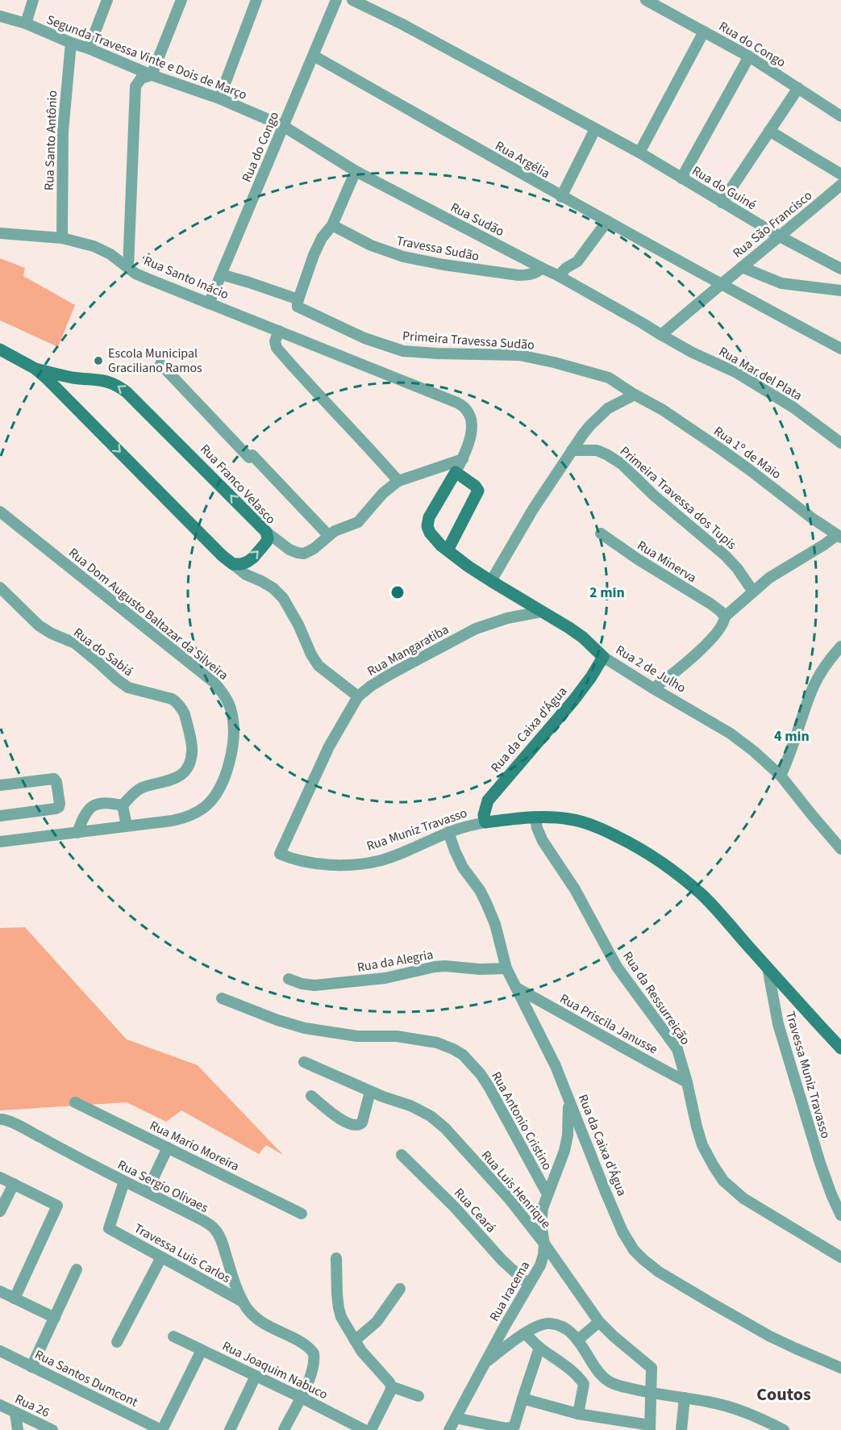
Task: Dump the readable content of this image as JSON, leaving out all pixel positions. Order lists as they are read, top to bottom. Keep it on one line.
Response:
{"streets":{"street":["Rua do Congo","Segunda Travessa Vinte e Dois de Março","Rua Santo Antônio","Rua Argélia","Rua do Guiné","Rua Sudão","Rua São Francisco","Travessa Sudão","Rua Santo Inácio","Primeira Travessa Sudão","Rua Mar del Plata","Rua 1º de Maio","Rua Franco Velasco","Primeira Travessa dos Tupis","Rua Minerva","Rua Dom Augusto Baltazar da Silveira","Rua Mangaratiba","Rua do Sabiá","Rua 2 de Julho","Rua da Caixa d'Água","Rua Muniz Travasso","Rua da Alegria","Rua da Ressurreição","Rua Priscila Janusse","Travessa Muniz Travasso","Rua Antonio Cristino","Rua Mario Moreira","Rua Sergio Olivaes","Rua Luis Henrique","Rua Ceará","Travessa Luis Carlos","Rua Iracema","Rua Joaquim Nabuco","Rua Santos Dumcont","Rua 26"]},"crossings":[["Rua do Congo","Segunda Travessa Vinte e Dois de Março"],["Rua do Congo","Rua Argélia"],["Rua do Congo","Rua Sudão"],["Rua do Congo","Rua Santo Inácio"],["Rua do Congo","Primeira Travessa Sudão"],["Segunda Travessa Vinte e Dois de Março","Rua Santo Antônio"],["Segunda Travessa Vinte e Dois de Março","Rua Sudão"],["Rua Santo Antônio","Rua Santo Inácio"],["Rua Argélia","Rua São Francisco"],["Rua do Guiné","Rua São Francisco"],["Rua Sudão","Rua São Francisco"],["Rua Sudão","Travessa Sudão"],["Rua Sudão","Rua Mar del Plata"],["Rua São Francisco","Rua Mar del Plata"],["Rua Santo Inácio","Rua 2 de Julho"],["Primeira Travessa Sudão","Rua 1º de Maio"],["Rua Mangaratiba","Rua 2 de Julho"],["Rua Mangaratiba","Rua Muniz Travasso"],["Rua 2 de Julho","Rua da Caixa d'Água"],["Rua da Caixa d'Água","Rua Muniz Travasso"],["Rua da Caixa d'Água","Rua da Alegria"],["Rua da Caixa d'Água","Rua Priscila Janusse"],["Rua da Caixa d'Água","Rua Iracema"],["Rua Muniz Travasso","Rua da Ressurreição"],["Rua Muniz Travasso","Travessa Muniz Travasso"],["Rua da Ressurreição","Rua Priscila Janusse"],["Rua Antonio Cristino","Rua Iracema"],["Rua Sergio Olivaes","Travessa Luis Carlos"],["Rua Sergio Olivaes","Rua Joaquim Nabuco"],["Rua Luis Henrique","Rua Iracema"],["Rua Ceará","Rua Iracema"]],"districts":["Coutos"],"places":["Escola Municipal Graciliano Ramos"],"rings":["2 min","4 min"]}
